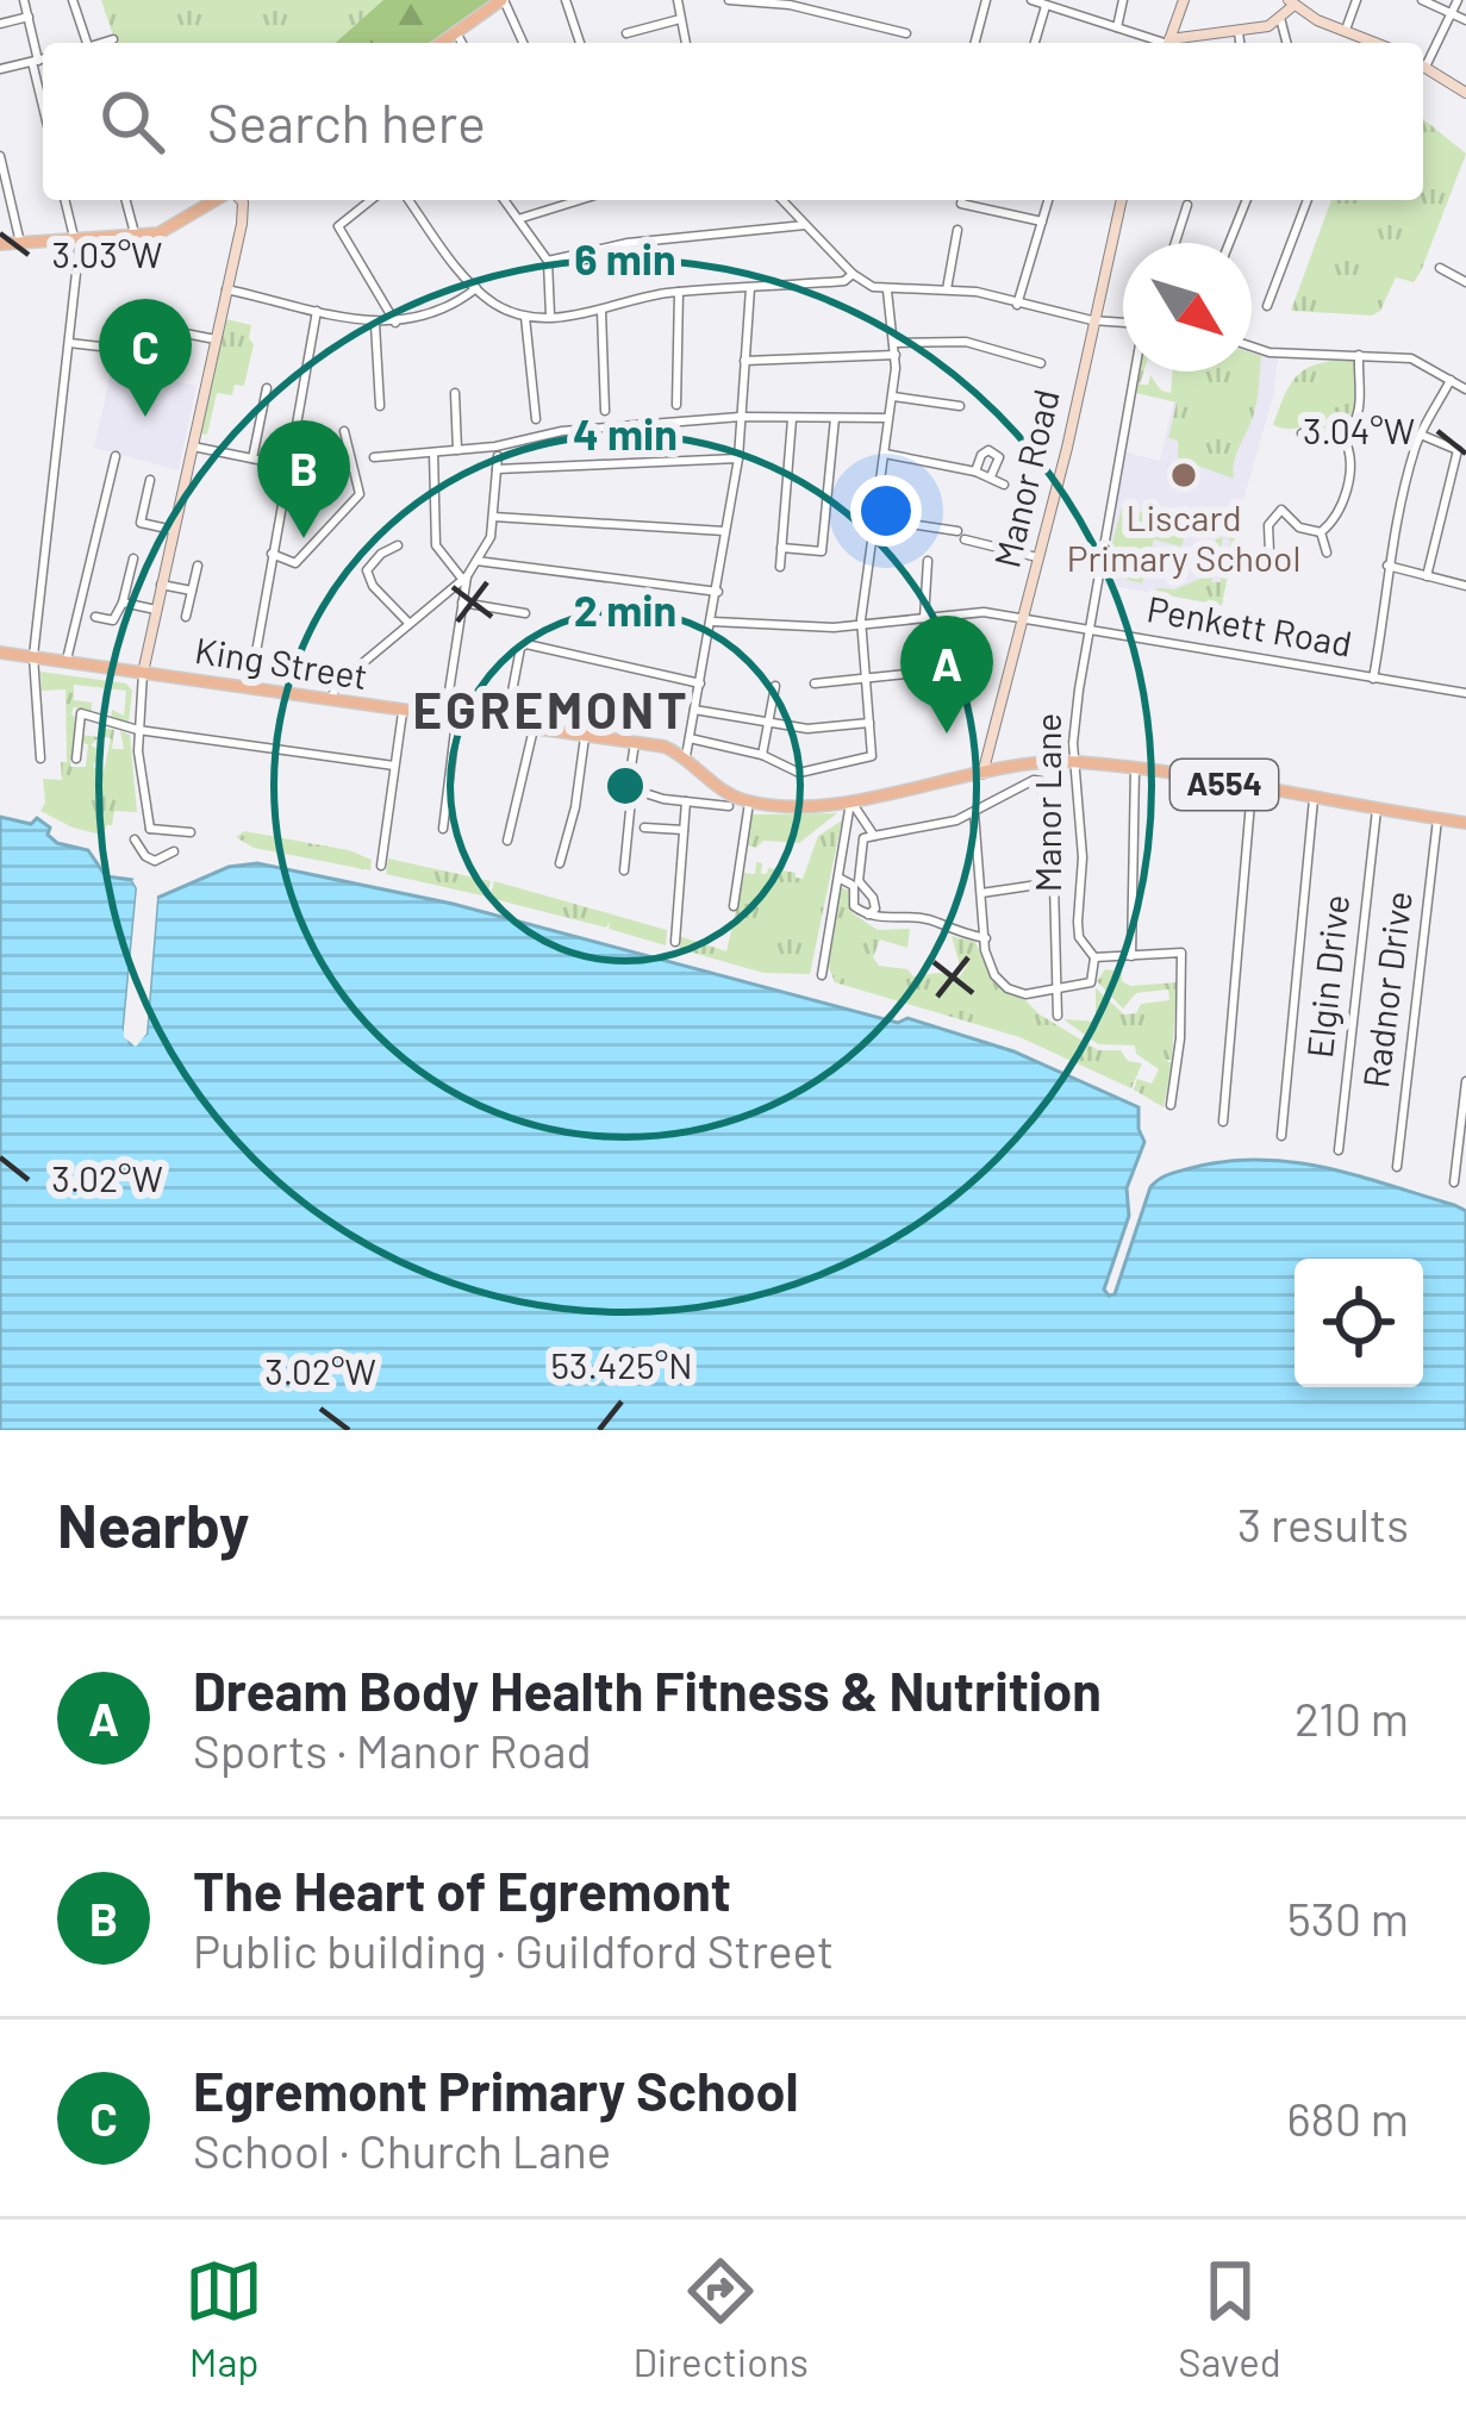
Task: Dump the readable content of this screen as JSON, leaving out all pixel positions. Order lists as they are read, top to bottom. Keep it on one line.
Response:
{"streets":{"main road":["Manor Road","King Street","A554"],"street":["Penkett Road","Manor Lane","Elgin Drive","Radnor Drive"]},"crossings":[["Manor Road","Penkett Road"],["Manor Road","A554"],["Penkett Road","Manor Lane"],["King Street","A554"],["A554","Manor Lane"],["A554","Elgin Drive"],["A554","Radnor Drive"]],"districts":["EGREMONT"],"places":["Liscard Primary School"],"north":"bottom right","page":{"search":"Search here","pins":["C","B","A"],"heading":["Nearby","3 results"],"list":[{"mark":"A","name":"Dream Body Health Fitness & Nutrition","note":"Sports · Manor Road","value":"210 m"},{"mark":"B","name":"The Heart of Egremont","note":"Public building · Guildford Street","value":"530 m"},{"mark":"C","name":"Egremont Primary School","note":"School · Church Lane","value":"680 m"}],"nav":["Map","Directions","Saved"]},"coordinates":["3.03°W","3.04°W","3.02°W","53.425°N"],"rings":["6 min","4 min","2 min"]}
